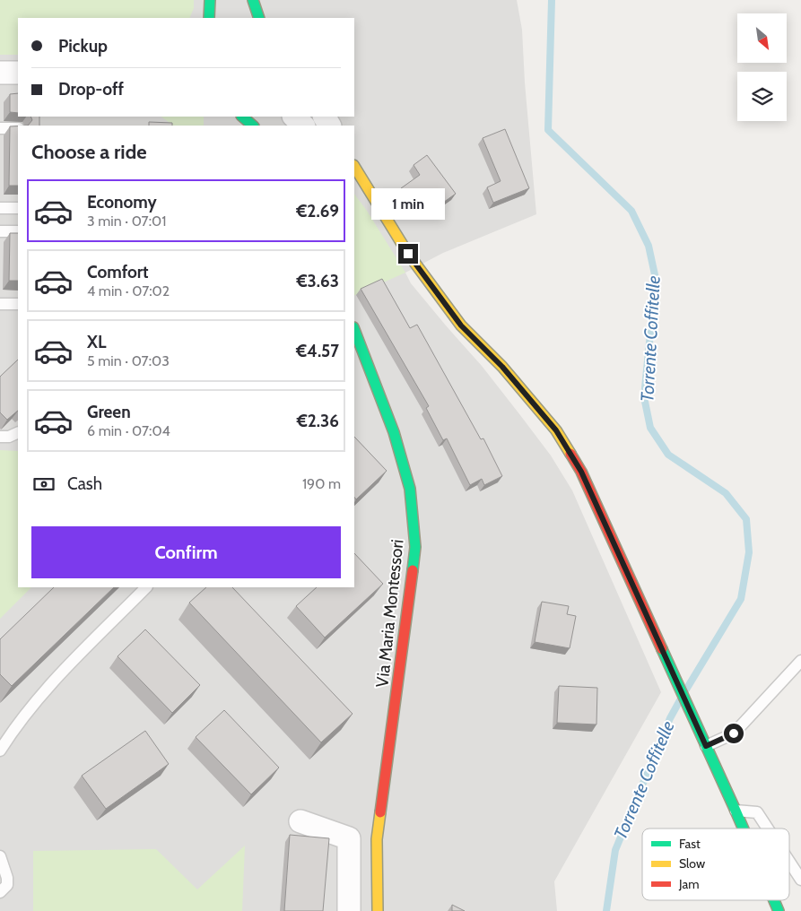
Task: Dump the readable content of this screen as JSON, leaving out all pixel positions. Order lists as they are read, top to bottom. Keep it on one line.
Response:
{"streets":{"street":["Via Maria Montessori"]},"water":["Torrente Coffitelle"],"legend":["Fast","Slow","Jam"],"north":"bottom right","page":{"banner":["Pickup","Drop-off"],"heading":"Choose a ride","list":[{"name":"Economy","note":"3 min · 07:01","value":"€2.69"},{"name":"Comfort","note":"4 min · 07:02","value":"€3.63"},{"name":"XL","note":"5 min · 07:03","value":"€4.57"},{"name":"Green","note":"6 min · 07:04","value":"€2.36"}],"bubble":"1 min","pay":["Cash","190 m"],"buttons":"Confirm"}}
